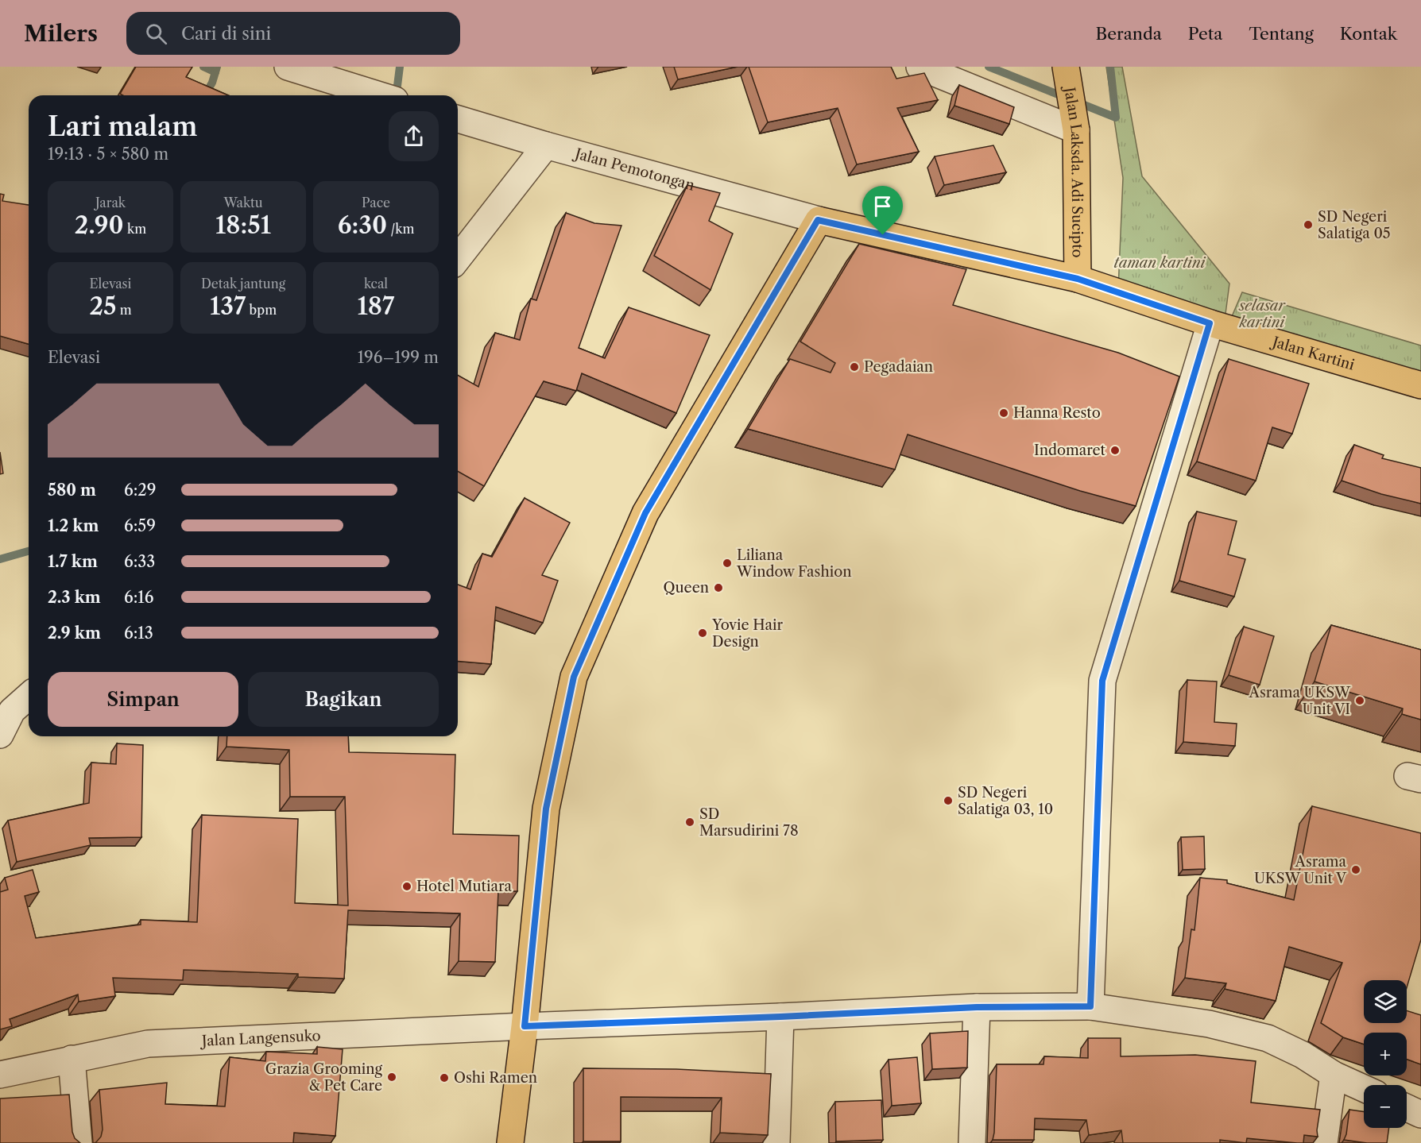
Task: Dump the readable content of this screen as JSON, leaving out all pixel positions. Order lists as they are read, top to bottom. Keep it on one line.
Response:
{"streets":{"main road":["Jalan Laksda. Adi Sucipto","Jalan Kartini"],"street":["Jalan Pemotongan","Jalan Langensuko"]},"crossings":[["Jalan Pemotongan","Jalan Kartini"],["Jalan Laksda. Adi Sucipto","Jalan Kartini"]],"parks":["taman kartini","selasar kartini"],"places":["SD Negeri Salatiga 05","Pegadaian","Hanna Resto","Indomaret","Liliana Window Fashion","Queen","Yovie Hair Design","Asrama UKSW Unit VI","SD Negeri Salatiga 03, 10","SD Marsudirini 78","Asrama UKSW Unit V","Hotel Mutiara","Grazia Grooming & Pet Care","Oshi Ramen"],"page":{"header":"Milers","search":"Cari di sini","nav":["Beranda","Peta","Tentang","Kontak"],"heading":["Lari malam","19:13 · 5 × 580 m"],"stats":[["Jarak","2.90 km"],["Waktu","18:51"],["Pace","6:30 /km"],["Elevasi","25 m"],["Detak jantung","137 bpm"],["kcal","187"]],"chart":["Elevasi","196–199 m"],"list":[{"name":"580 m","note":"6:29"},{"name":"1.2 km","note":"6:59"},{"name":"1.7 km","note":"6:33"},{"name":"2.3 km","note":"6:16"},{"name":"2.9 km","note":"6:13"}],"buttons":["Simpan","Bagikan"],"map_buttons":["+","−"]}}
